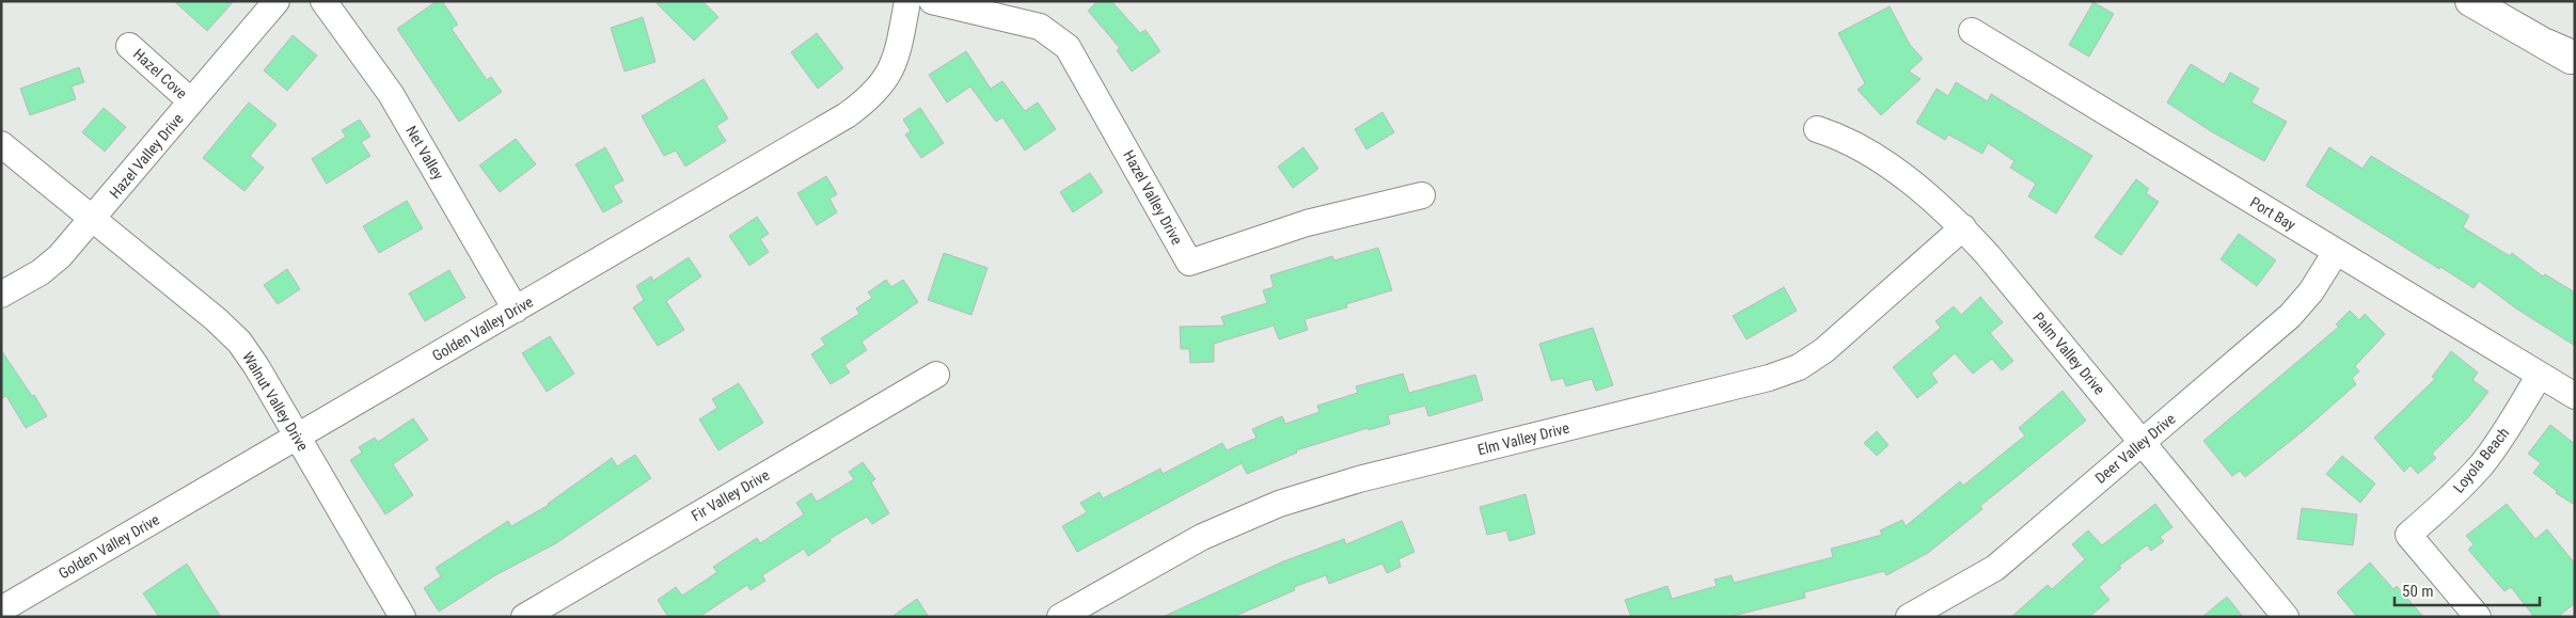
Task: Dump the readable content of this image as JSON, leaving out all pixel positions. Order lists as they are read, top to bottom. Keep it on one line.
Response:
{"streets":{"street":["Hazel Cove","Net Valley","Hazel Valley Drive","Port Bay","Golden Valley Drive","Palm Valley Drive","Walnut Valley Drive","Elm Valley Drive","Deer Valley Drive","Loyola Beach","Fir Valley Drive"]},"crossings":[["Hazel Cove","Hazel Valley Drive"],["Net Valley","Golden Valley Drive"],["Hazel Valley Drive","Walnut Valley Drive"],["Port Bay","Deer Valley Drive"],["Port Bay","Loyola Beach"],["Golden Valley Drive","Walnut Valley Drive"],["Palm Valley Drive","Elm Valley Drive"],["Palm Valley Drive","Deer Valley Drive"]],"scale_bar":"50 m"}
